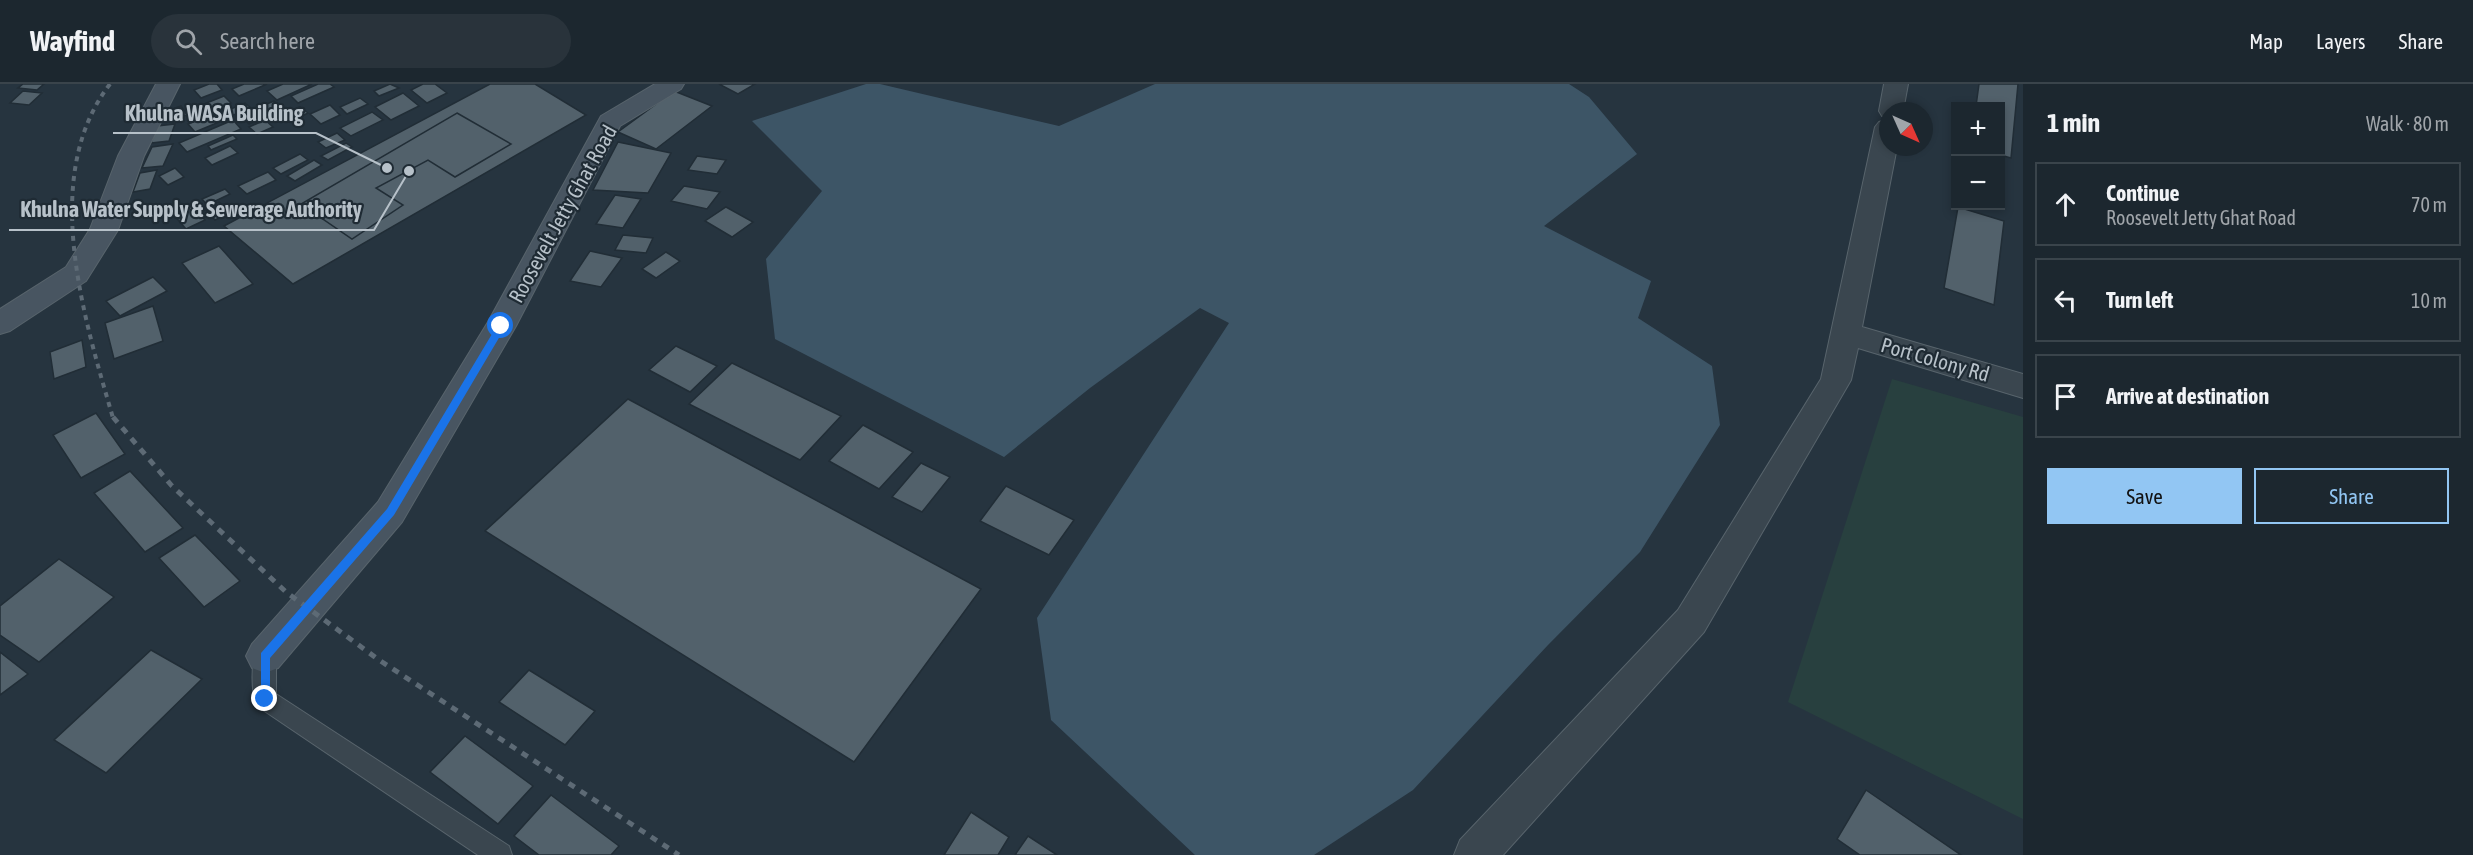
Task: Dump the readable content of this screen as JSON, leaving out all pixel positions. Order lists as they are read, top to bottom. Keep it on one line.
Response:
{"streets":{"street":["Roosevelt Jetty Ghat Road","Port Colony Rd"]},"places":["Khulna WASA Building","Khulna Water Supply & Sewerage Authority"],"north":"bottom right","page":{"header":"Wayfind","search":"Search here","nav":["Map","Layers","Share"],"heading":["1 min","Walk · 80 m"],"map_buttons":["+","−"],"list":[["Continue","Roosevelt Jetty Ghat Road","70 m"],["Turn left","10 m"],"Arrive at destination"],"buttons":["Save","Share"]}}
